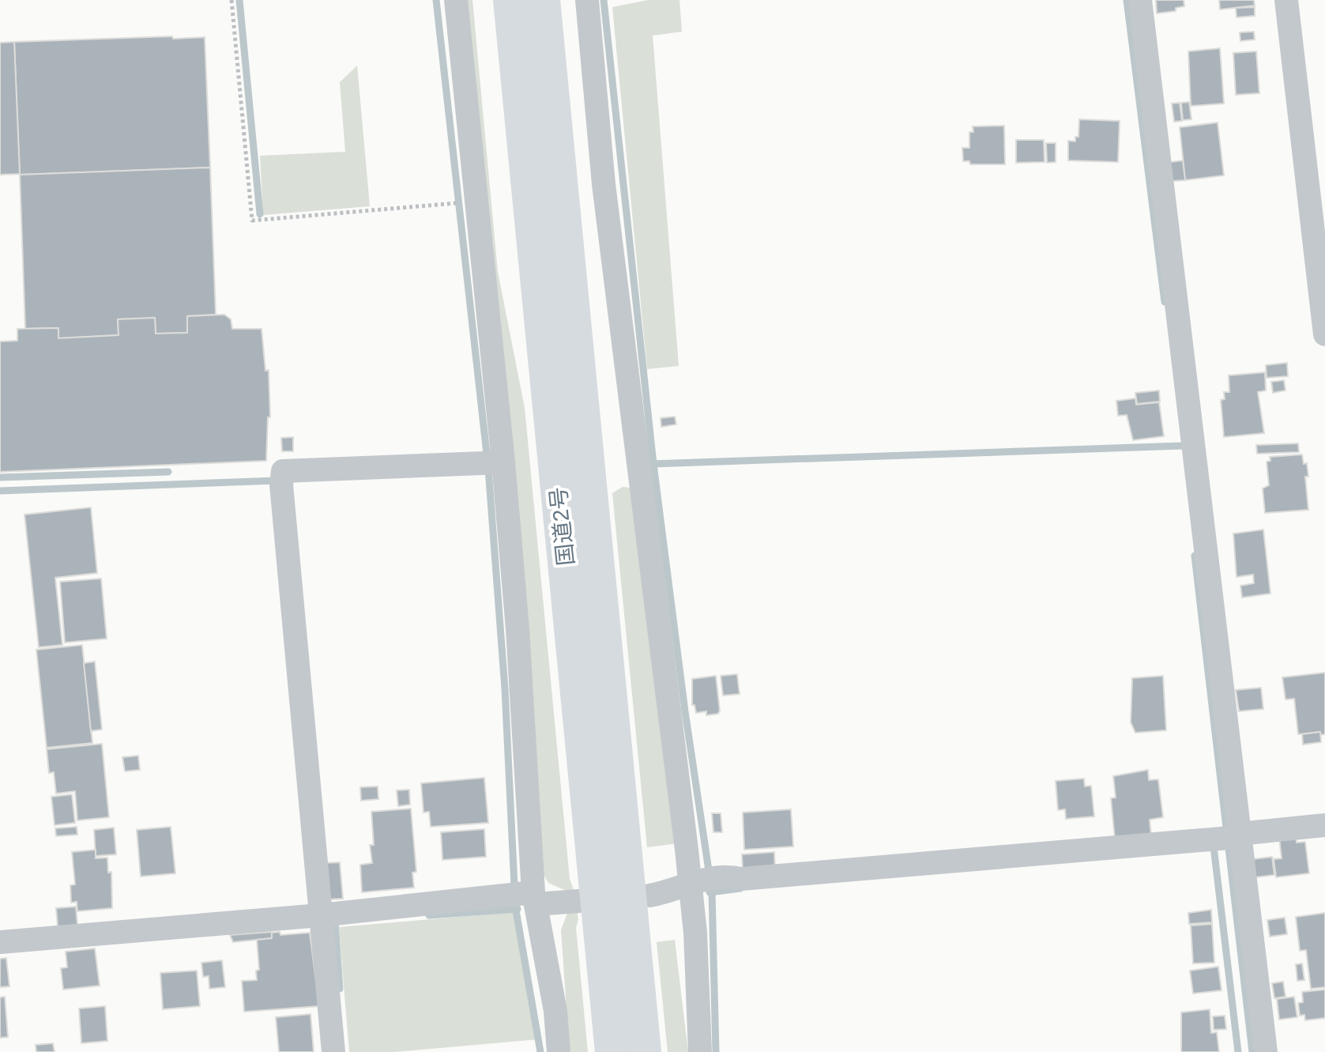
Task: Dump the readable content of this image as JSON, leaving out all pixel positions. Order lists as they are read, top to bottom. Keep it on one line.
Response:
{"streets":{"highway":["国道2号"]}}
